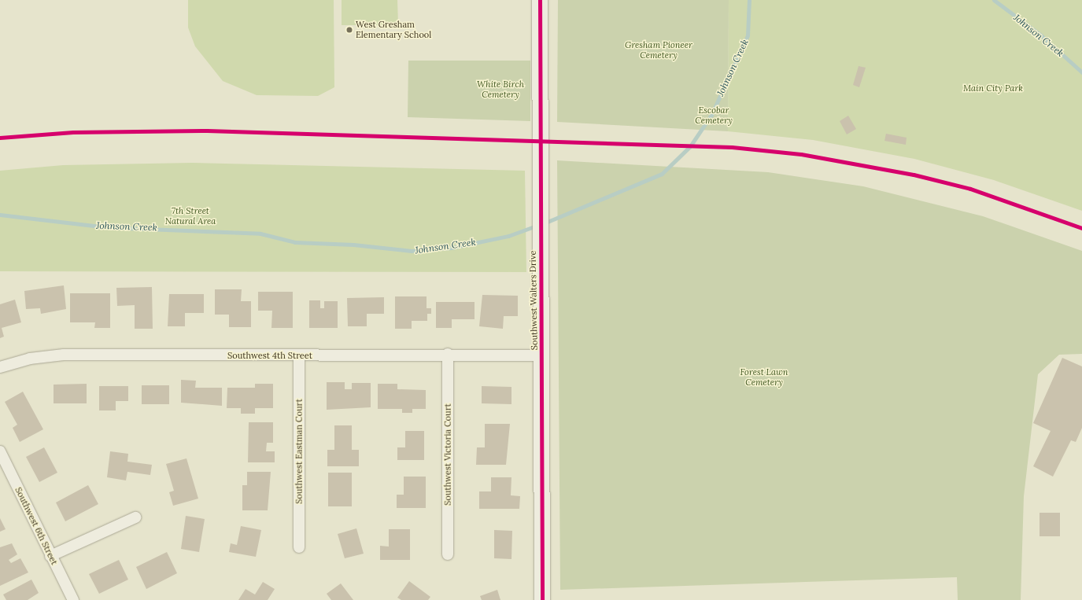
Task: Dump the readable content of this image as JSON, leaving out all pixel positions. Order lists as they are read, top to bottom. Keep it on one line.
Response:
{"streets":{"street":["Southwest Walters Drive","Southwest 4th Street","Southwest Eastman Court","Southwest Victoria Court","Southwest 6th Street"]},"crossings":[["Southwest Walters Drive","Southwest 4th Street"],["Southwest 4th Street","Southwest Eastman Court"],["Southwest 4th Street","Southwest Victoria Court"]],"water":["Johnson Creek"],"parks":["Gresham Pioneer Cemetery","White Birch Cemetery","Main City Park","Escobar Cemetery","7th Street Natural Area","Forest Lawn Cemetery"],"places":["West Gresham Elementary School"]}
